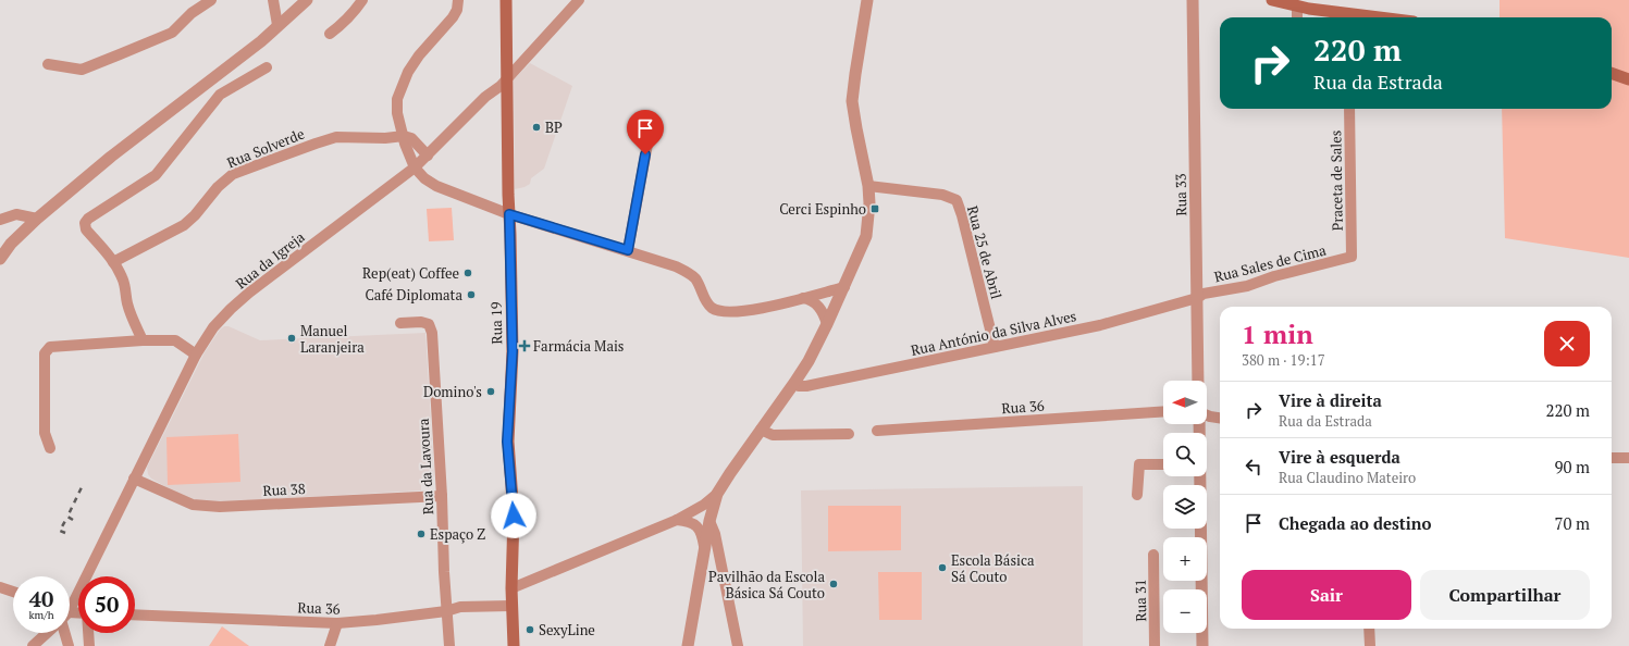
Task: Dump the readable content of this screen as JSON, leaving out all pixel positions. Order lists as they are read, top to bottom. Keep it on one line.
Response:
{"streets":{"main road":["Rua 19"],"street":["Rua Solverde","Praceta de Sales","Rua 33","Rua 25 de Abril","Rua da Igreja","Rua Sales de Cima","Rua António da Silva Alves","Rua 36","Rua da Lavoura","Rua 38","Rua 31"]},"crossings":[["Praceta de Sales","Rua Sales de Cima"],["Rua 33","Rua Sales de Cima"],["Rua 33","Rua António da Silva Alves"],["Rua 25 de Abril","Rua António da Silva Alves"],["Rua da Igreja","Rua 19"],["Rua da Igreja","Rua 38"],["Rua Sales de Cima","Rua António da Silva Alves"],["Rua 19","Rua 36"],["Rua 36","Rua da Lavoura"],["Rua da Lavoura","Rua 38"]],"places":{"other":["BP","Rep(eat) Coffee","Café Diplomata","Manuel Laranjeira","Domino's","Espaço Z","Escola Básica Sá Couto","Pavilhão da Escola Básica Sá Couto","SexyLine"],"transit":["Cerci Espinho"],"health":["Farmácia Mais"]},"north":"left","page":{"turn":["220 m","Rua da Estrada"],"heading":["1 min","380 m · 19:17"],"map_buttons":["+","−"],"list":[{"name":"Vire à direita","note":"Rua da Estrada","value":"220 m"},{"name":"Vire à esquerda","note":"Rua Claudino Mateiro","value":"90 m"},{"name":"Chegada ao destino","value":"70 m"}],"buttons":["Sair","Compartilhar"],"speed":"40 km/h","limit":"50"}}
